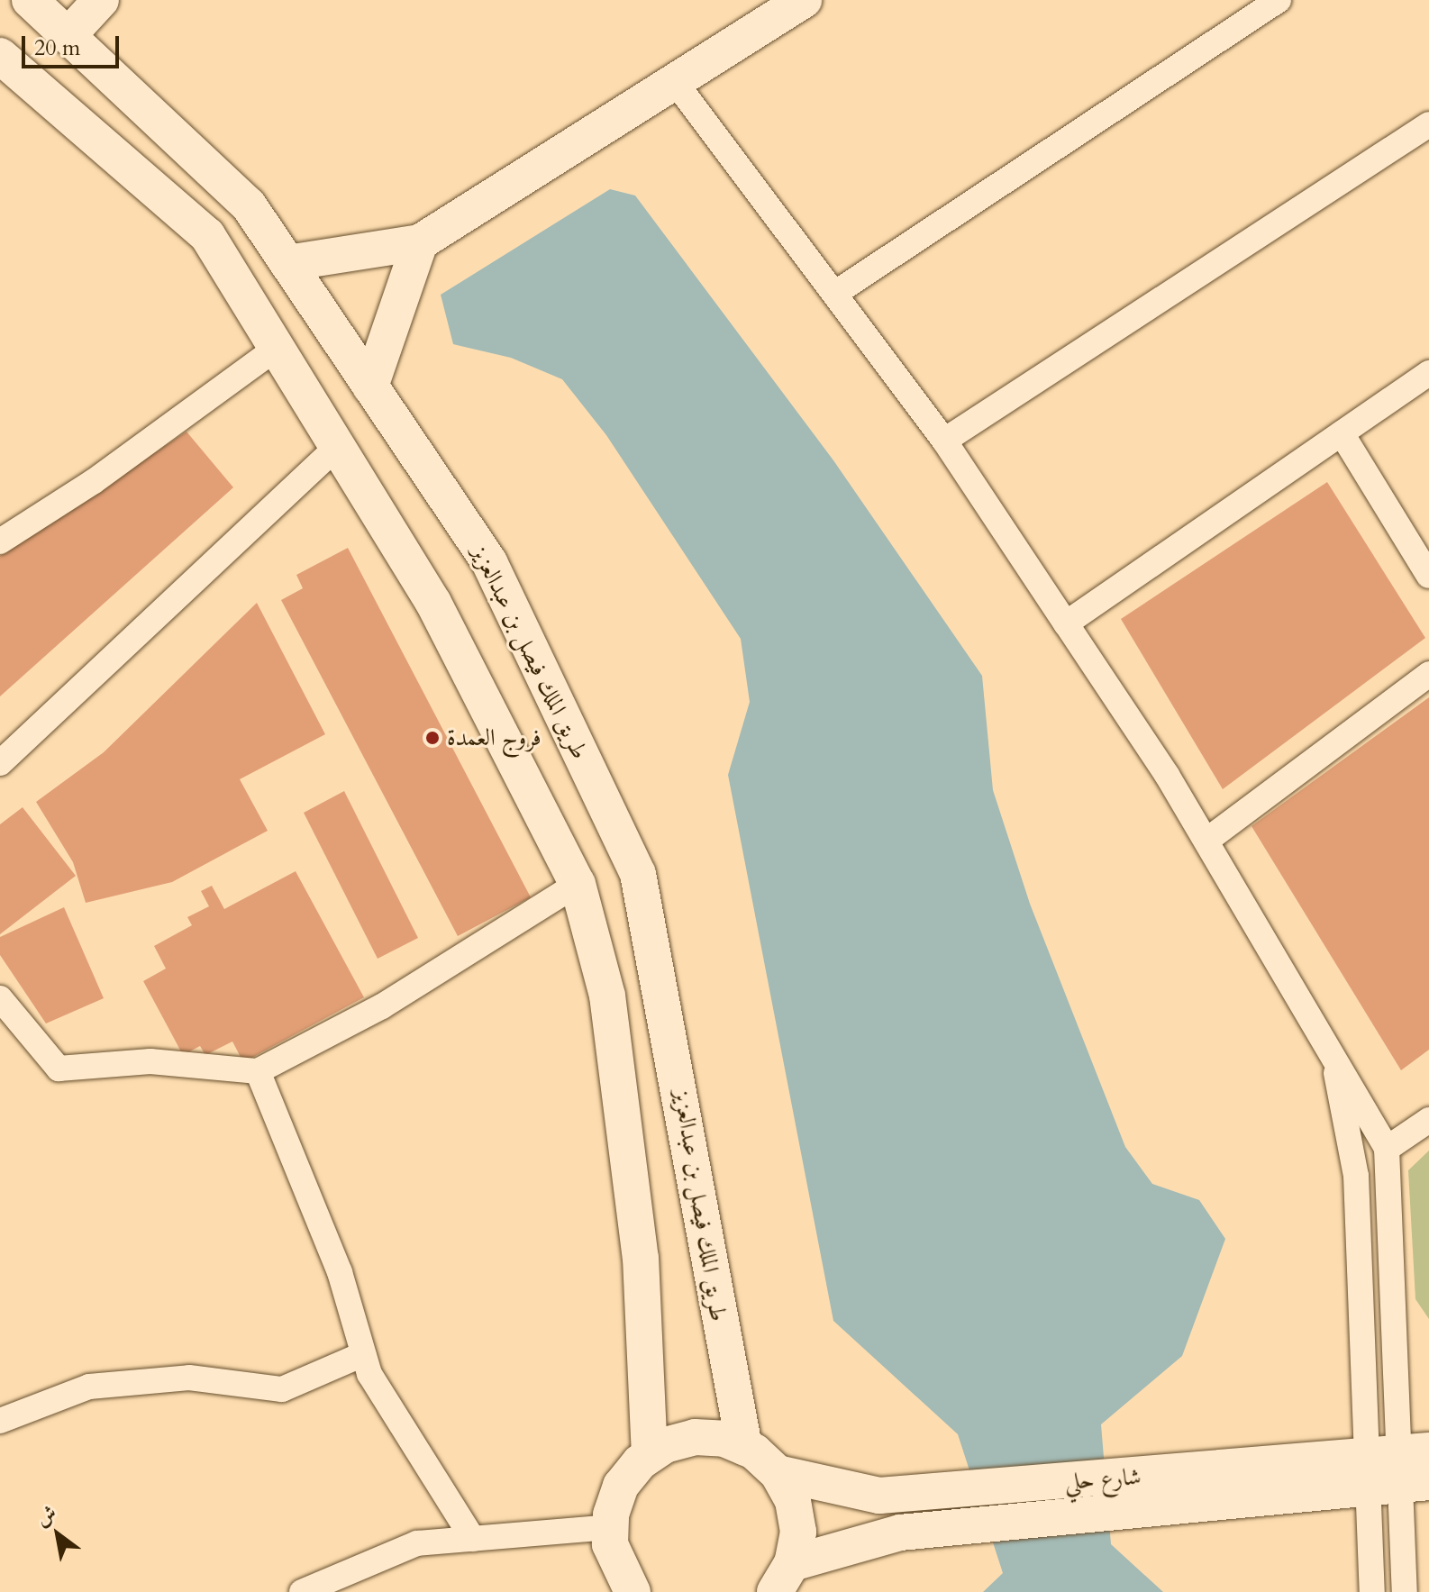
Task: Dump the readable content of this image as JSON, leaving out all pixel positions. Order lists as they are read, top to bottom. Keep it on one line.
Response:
{"streets":{"street":["طريق الملك فيصل بن عبدالعزيز","شارع حلي"]},"places":["فروج العمدة"],"scale_bar":"20 m","north":"top left"}
